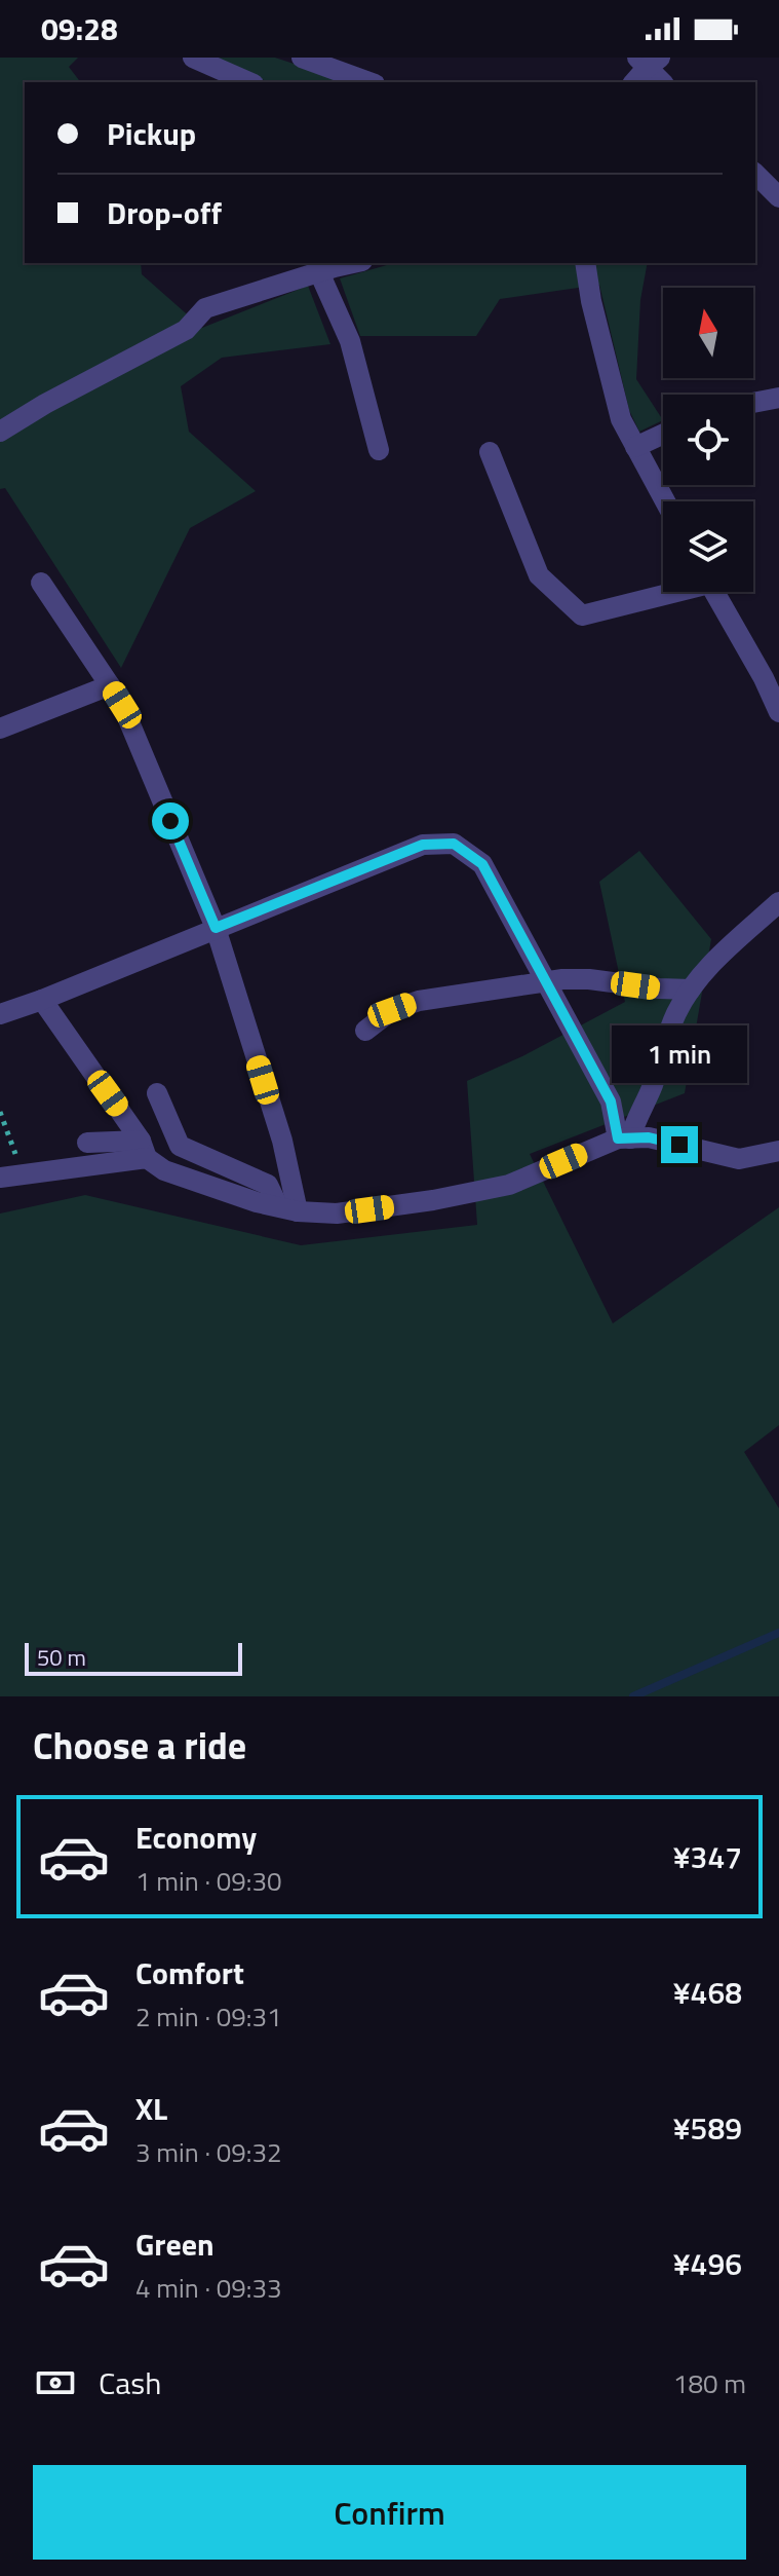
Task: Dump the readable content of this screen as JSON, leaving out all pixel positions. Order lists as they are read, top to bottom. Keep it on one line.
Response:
{"scale_bar":"50 m","north":"top","page":{"status":"09:28","banner":["Pickup","Drop-off"],"bubble":"1 min","scale":"50 m","heading":"Choose a ride","list":[{"name":"Economy","note":"1 min · 09:30","value":"¥347"},{"name":"Comfort","note":"2 min · 09:31","value":"¥468"},{"name":"XL","note":"3 min · 09:32","value":"¥589"},{"name":"Green","note":"4 min · 09:33","value":"¥496"}],"pay":["Cash","180 m"],"buttons":"Confirm"}}
